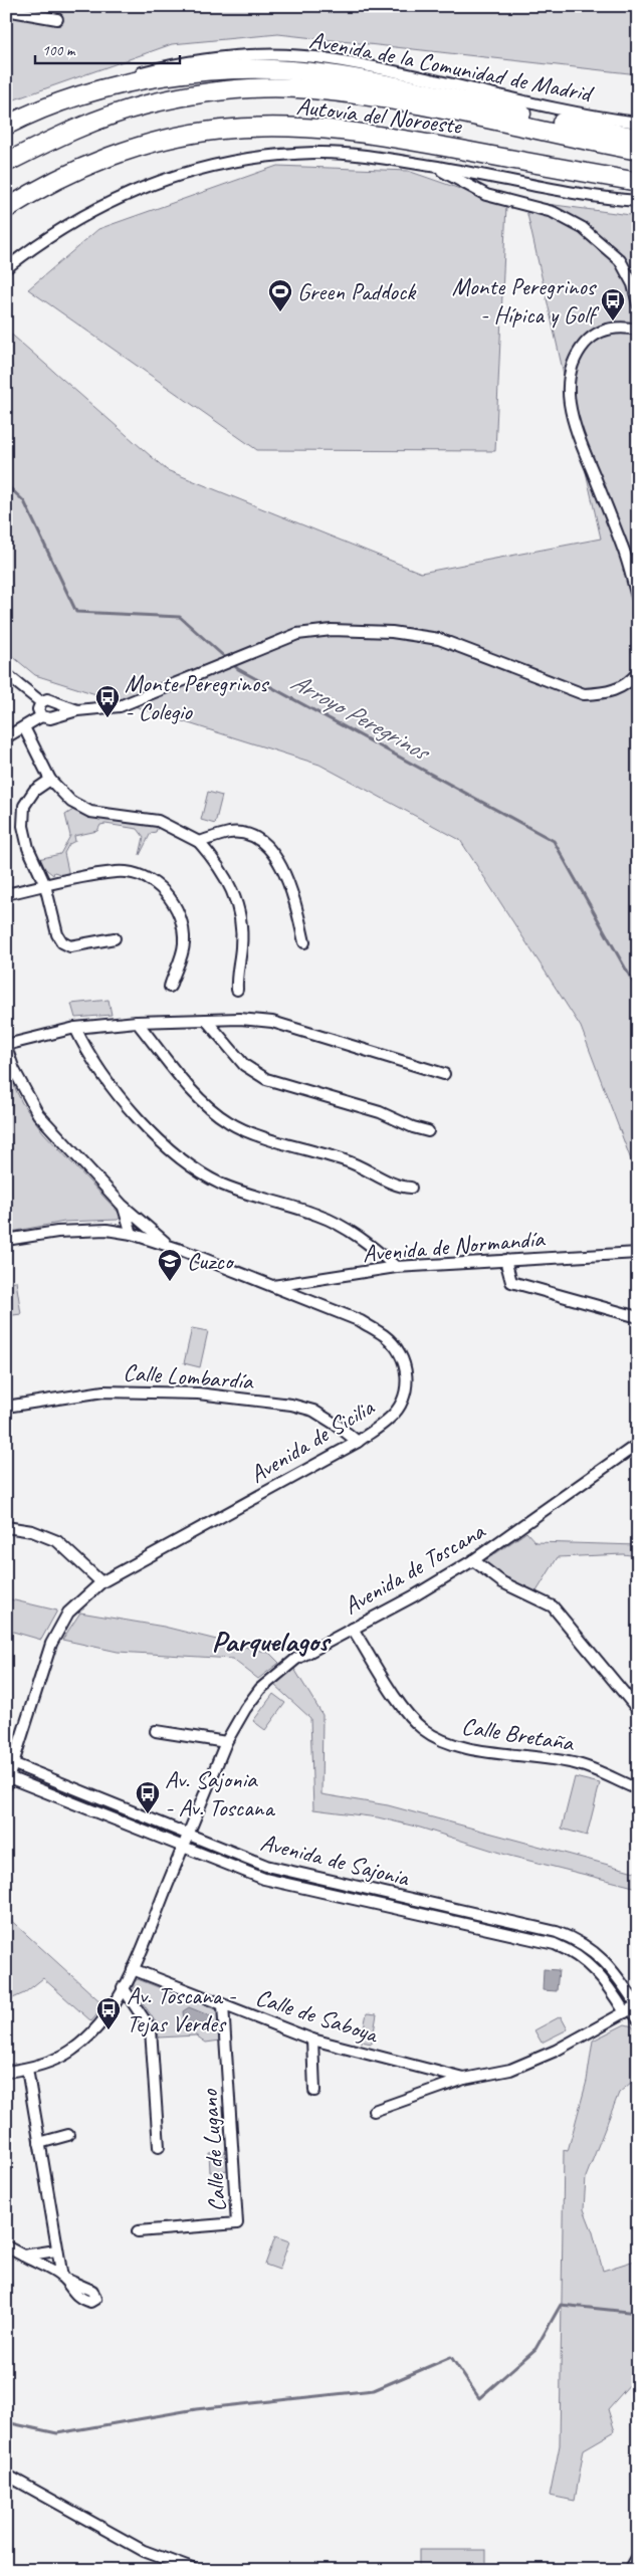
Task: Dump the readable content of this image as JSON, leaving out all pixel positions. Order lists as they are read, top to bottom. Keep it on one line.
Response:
{"streets":{"highway":["Autovía del Noroeste"],"street":["Avenida de la Comunidad de Madrid","Avenida de Normandía","Calle Lombardía","Avenida de Sicilia","Avenida de Toscana","Calle Bretaña","Avenida de Sajonia","Calle de Saboya","Calle de Lugano"]},"crossings":[["Avenida de Normandía","Avenida de Sicilia"],["Calle Lombardía","Avenida de Sicilia"],["Avenida de Sicilia","Avenida de Sajonia"],["Avenida de Toscana","Calle Bretaña"],["Avenida de Toscana","Avenida de Sajonia"],["Avenida de Toscana","Calle de Saboya"],["Avenida de Sajonia","Calle de Saboya"],["Calle de Saboya","Calle de Lugano"]],"districts":["Parquelagos"],"water":["Arroyo Peregrinos"],"places":{"sports":["Green Paddock"],"bus stop":["Monte Peregrinos - Hípica y Golf","Monte Peregrinos - Colegio","Av. Sajonia - Av. Toscana","Av. Toscana - Tejas Verdes"],"school or university":["Cuzco"]},"scale_bar":"100 m"}
